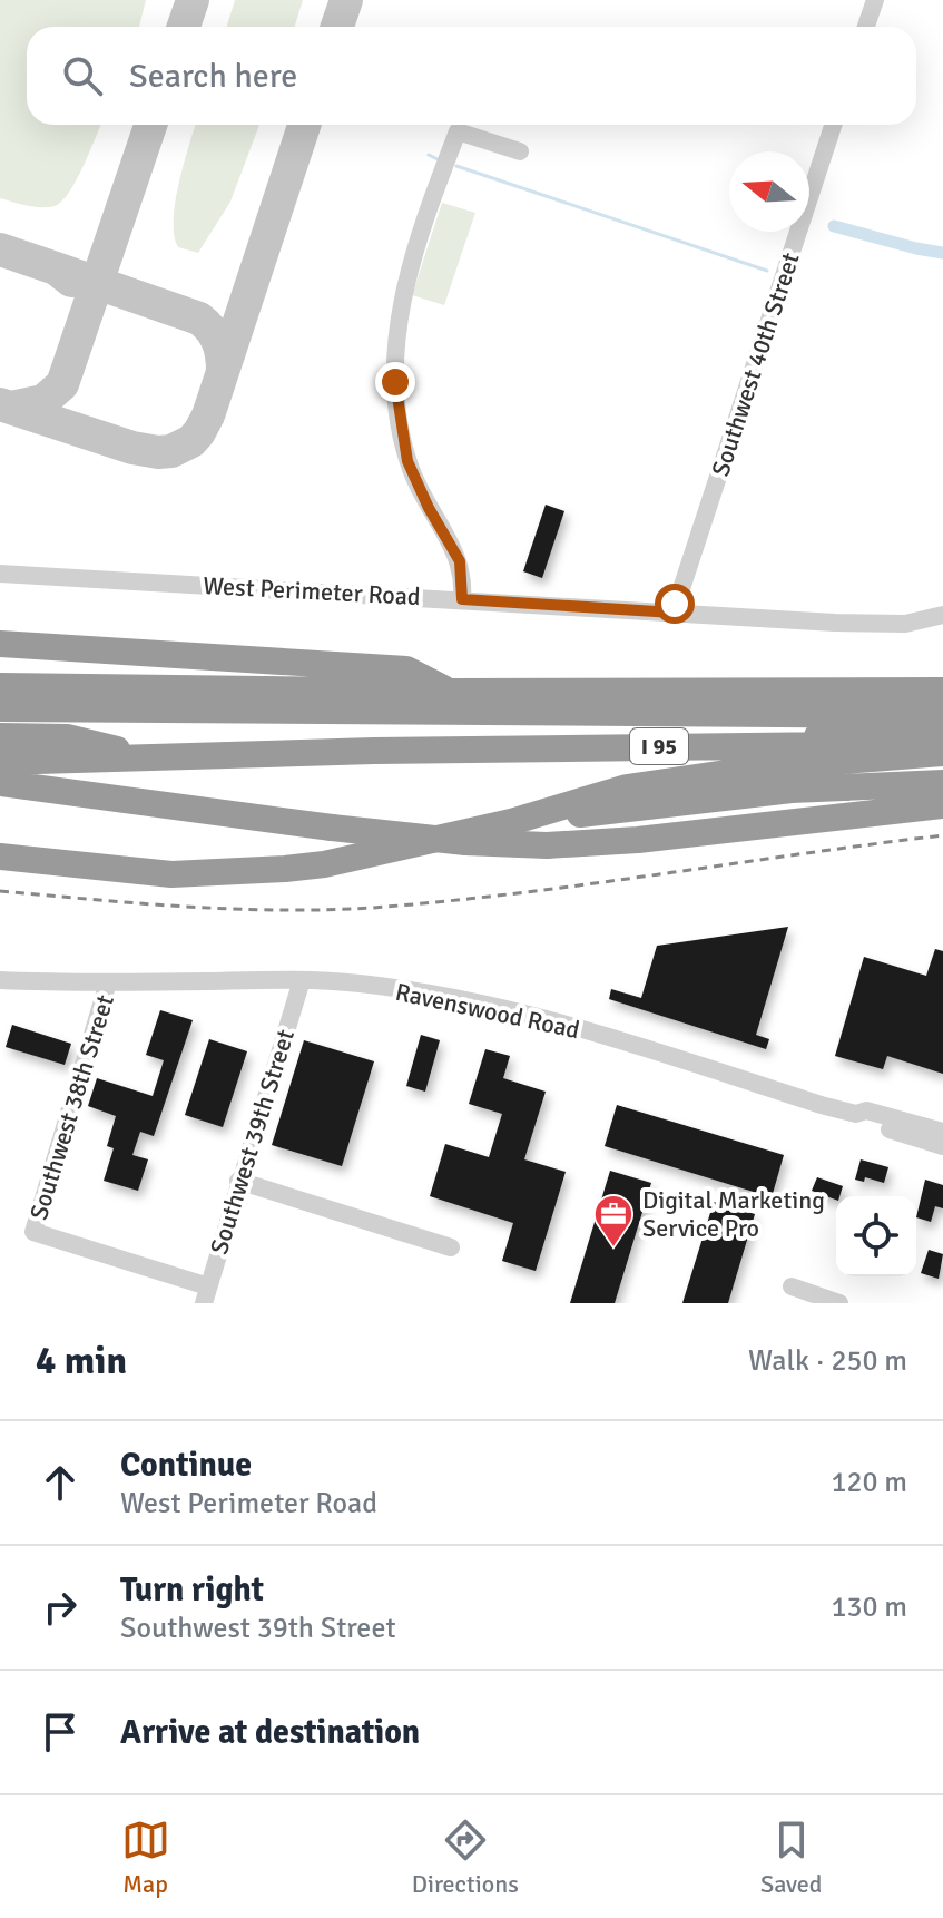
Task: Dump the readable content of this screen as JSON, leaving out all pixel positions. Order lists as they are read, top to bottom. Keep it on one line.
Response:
{"streets":{"highway":["I 95"],"street":["Southwest 40th Street","West Perimeter Road","Ravenswood Road","Southwest 38th Street","Southwest 39th Street"]},"crossings":[["Southwest 40th Street","West Perimeter Road"],["Ravenswood Road","Southwest 38th Street"],["Ravenswood Road","Southwest 39th Street"],["Southwest 38th Street","Southwest 39th Street"]],"places":{"office":["Digital Marketing Service Pro"]},"north":"left","page":{"search":"Search here","heading":["4 min","Walk · 250 m"],"list":[["Continue","West Perimeter Road","120 m"],["Turn right","Southwest 39th Street","130 m"],"Arrive at destination"],"nav":["Map","Directions","Saved"]}}
